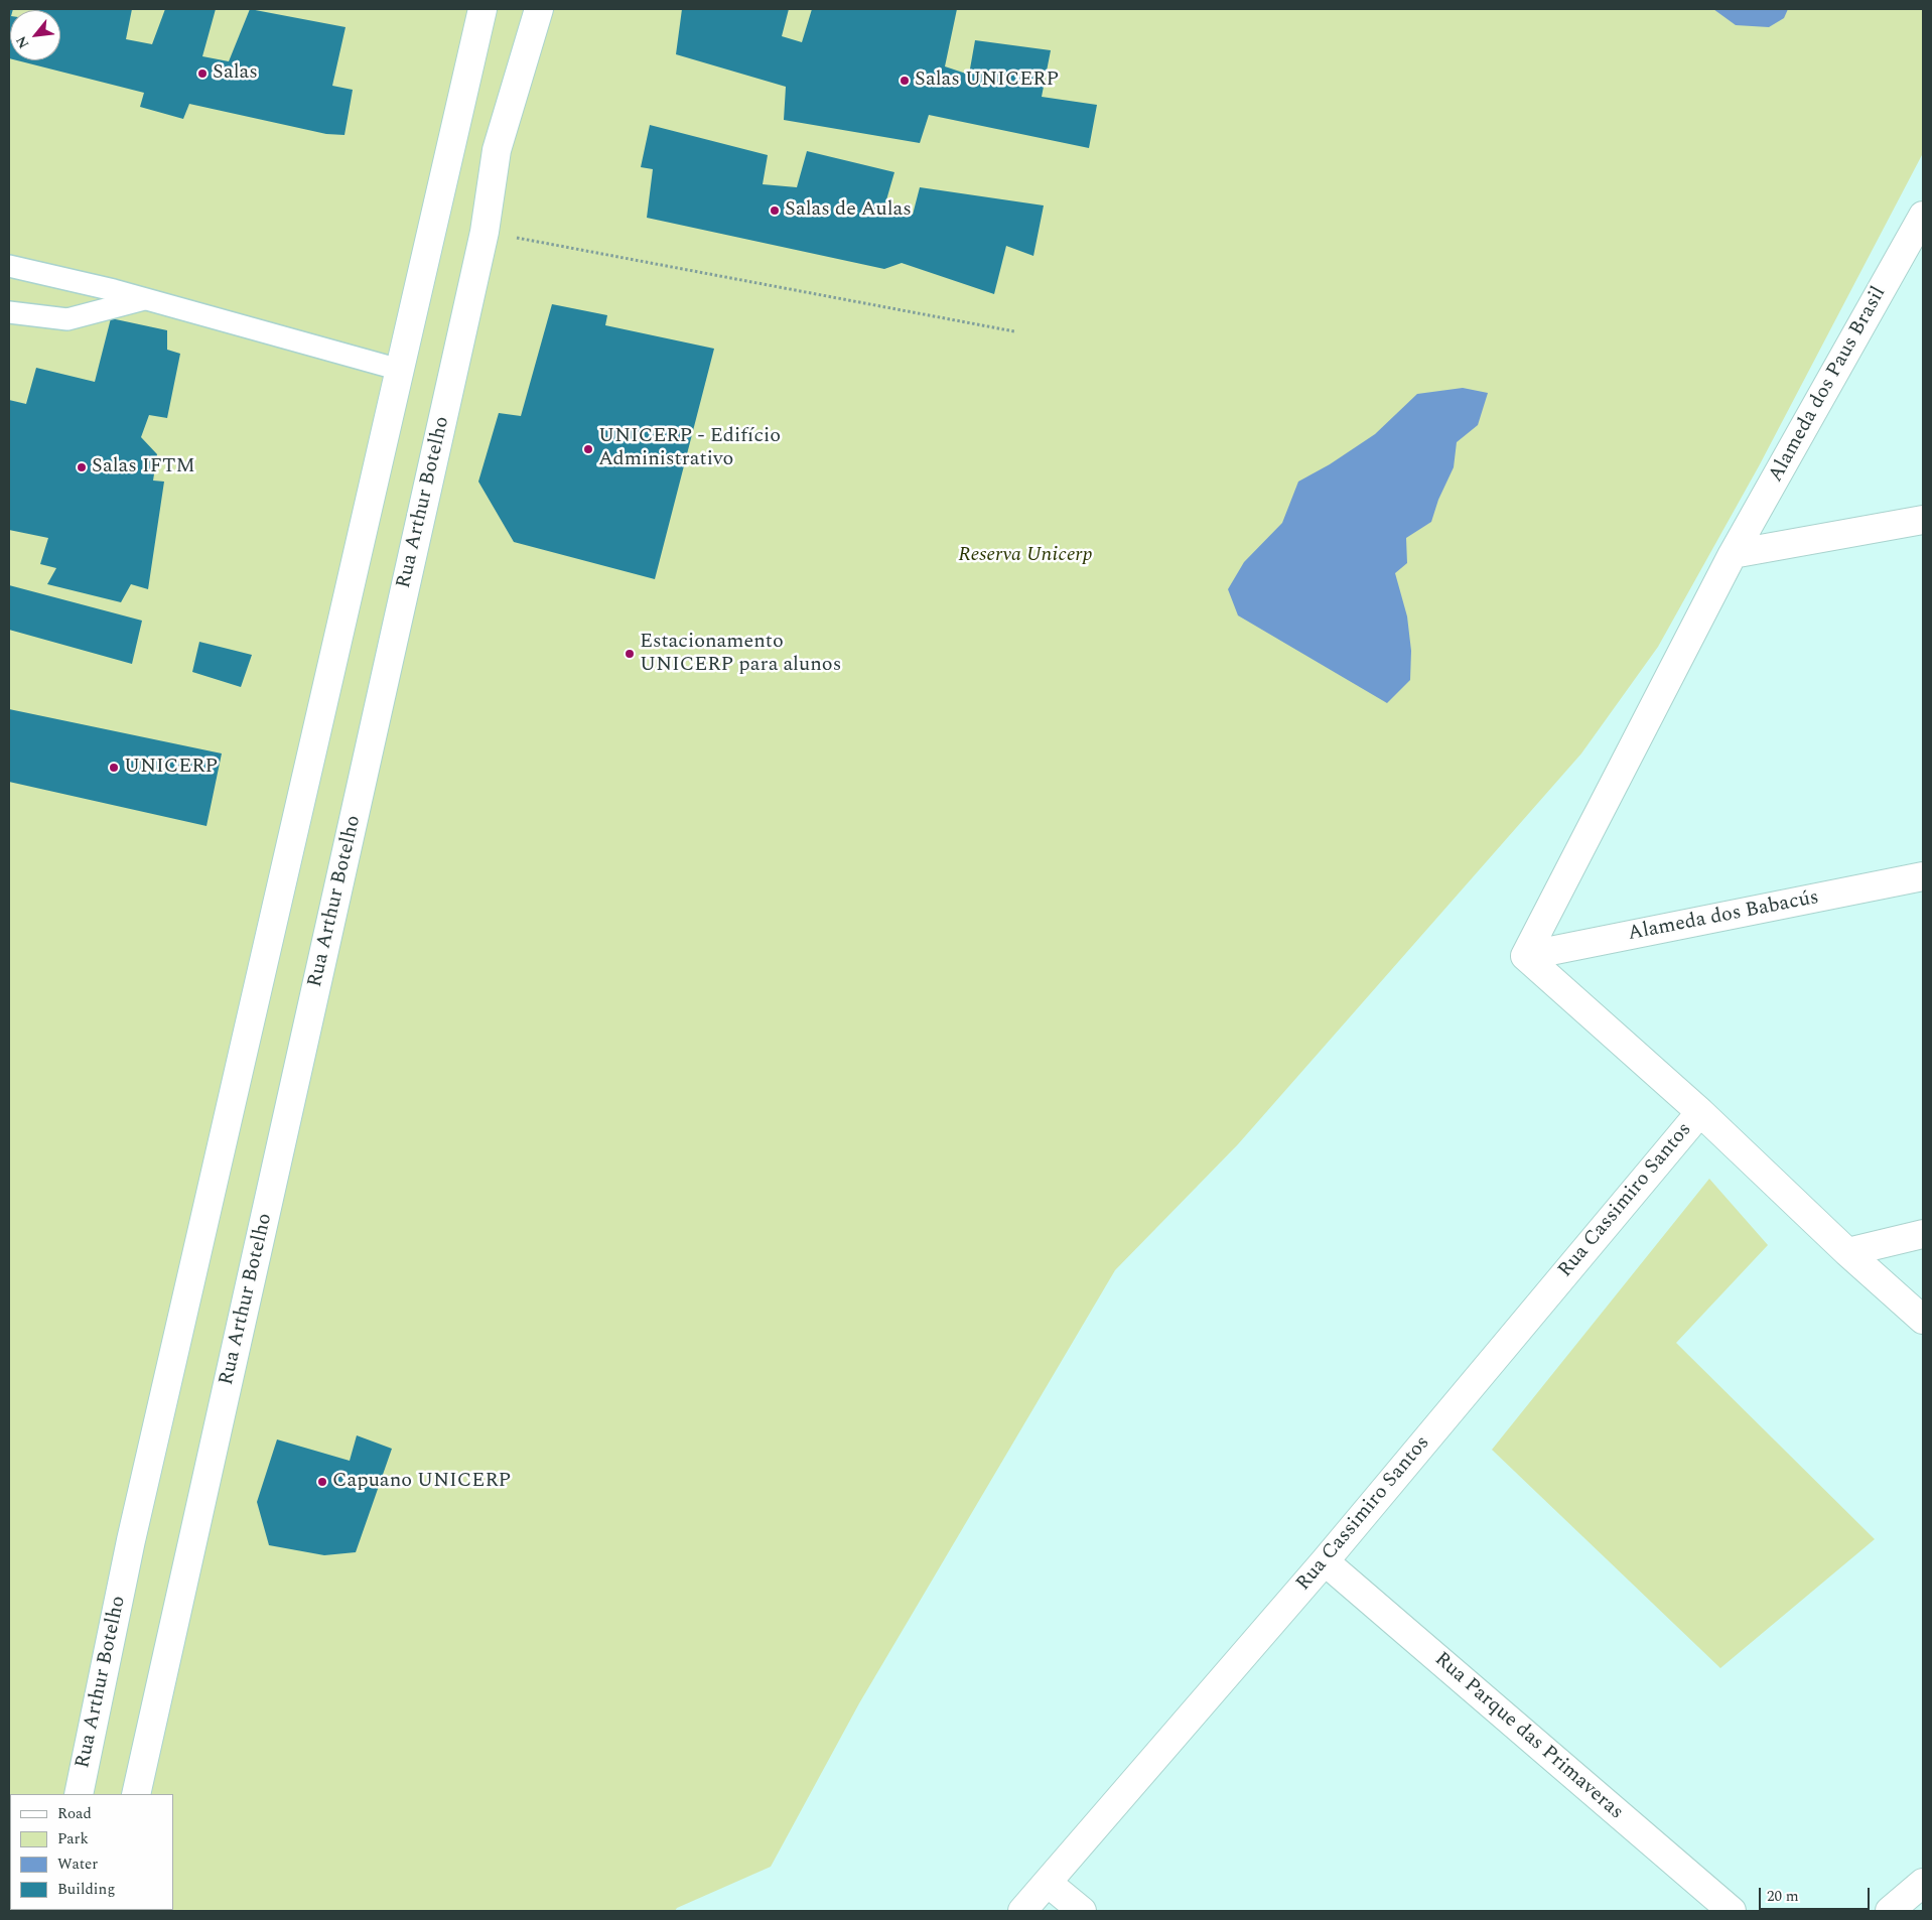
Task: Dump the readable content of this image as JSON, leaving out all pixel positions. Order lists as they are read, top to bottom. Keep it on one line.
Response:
{"streets":{"street":["Alameda dos Paus Brasil","Rua Arthur Botelho","Alameda dos Babacús","Rua Cassimiro Santos","Rua Parque das Primaveras"]},"crossings":[["Alameda dos Paus Brasil","Alameda dos Babacús"],["Rua Cassimiro Santos","Rua Parque das Primaveras"]],"parks":["Reserva Unicerp"],"places":["Salas","Salas UNICERP","Salas de Aulas","UNICERP - Edifício Administrativo","Salas IFTM","Estacionamento UNICERP para alunos","UNICERP","Capuano UNICERP"],"legend":["Road","Park","Water","Building"],"scale_bar":"20 m","north":"bottom left"}
